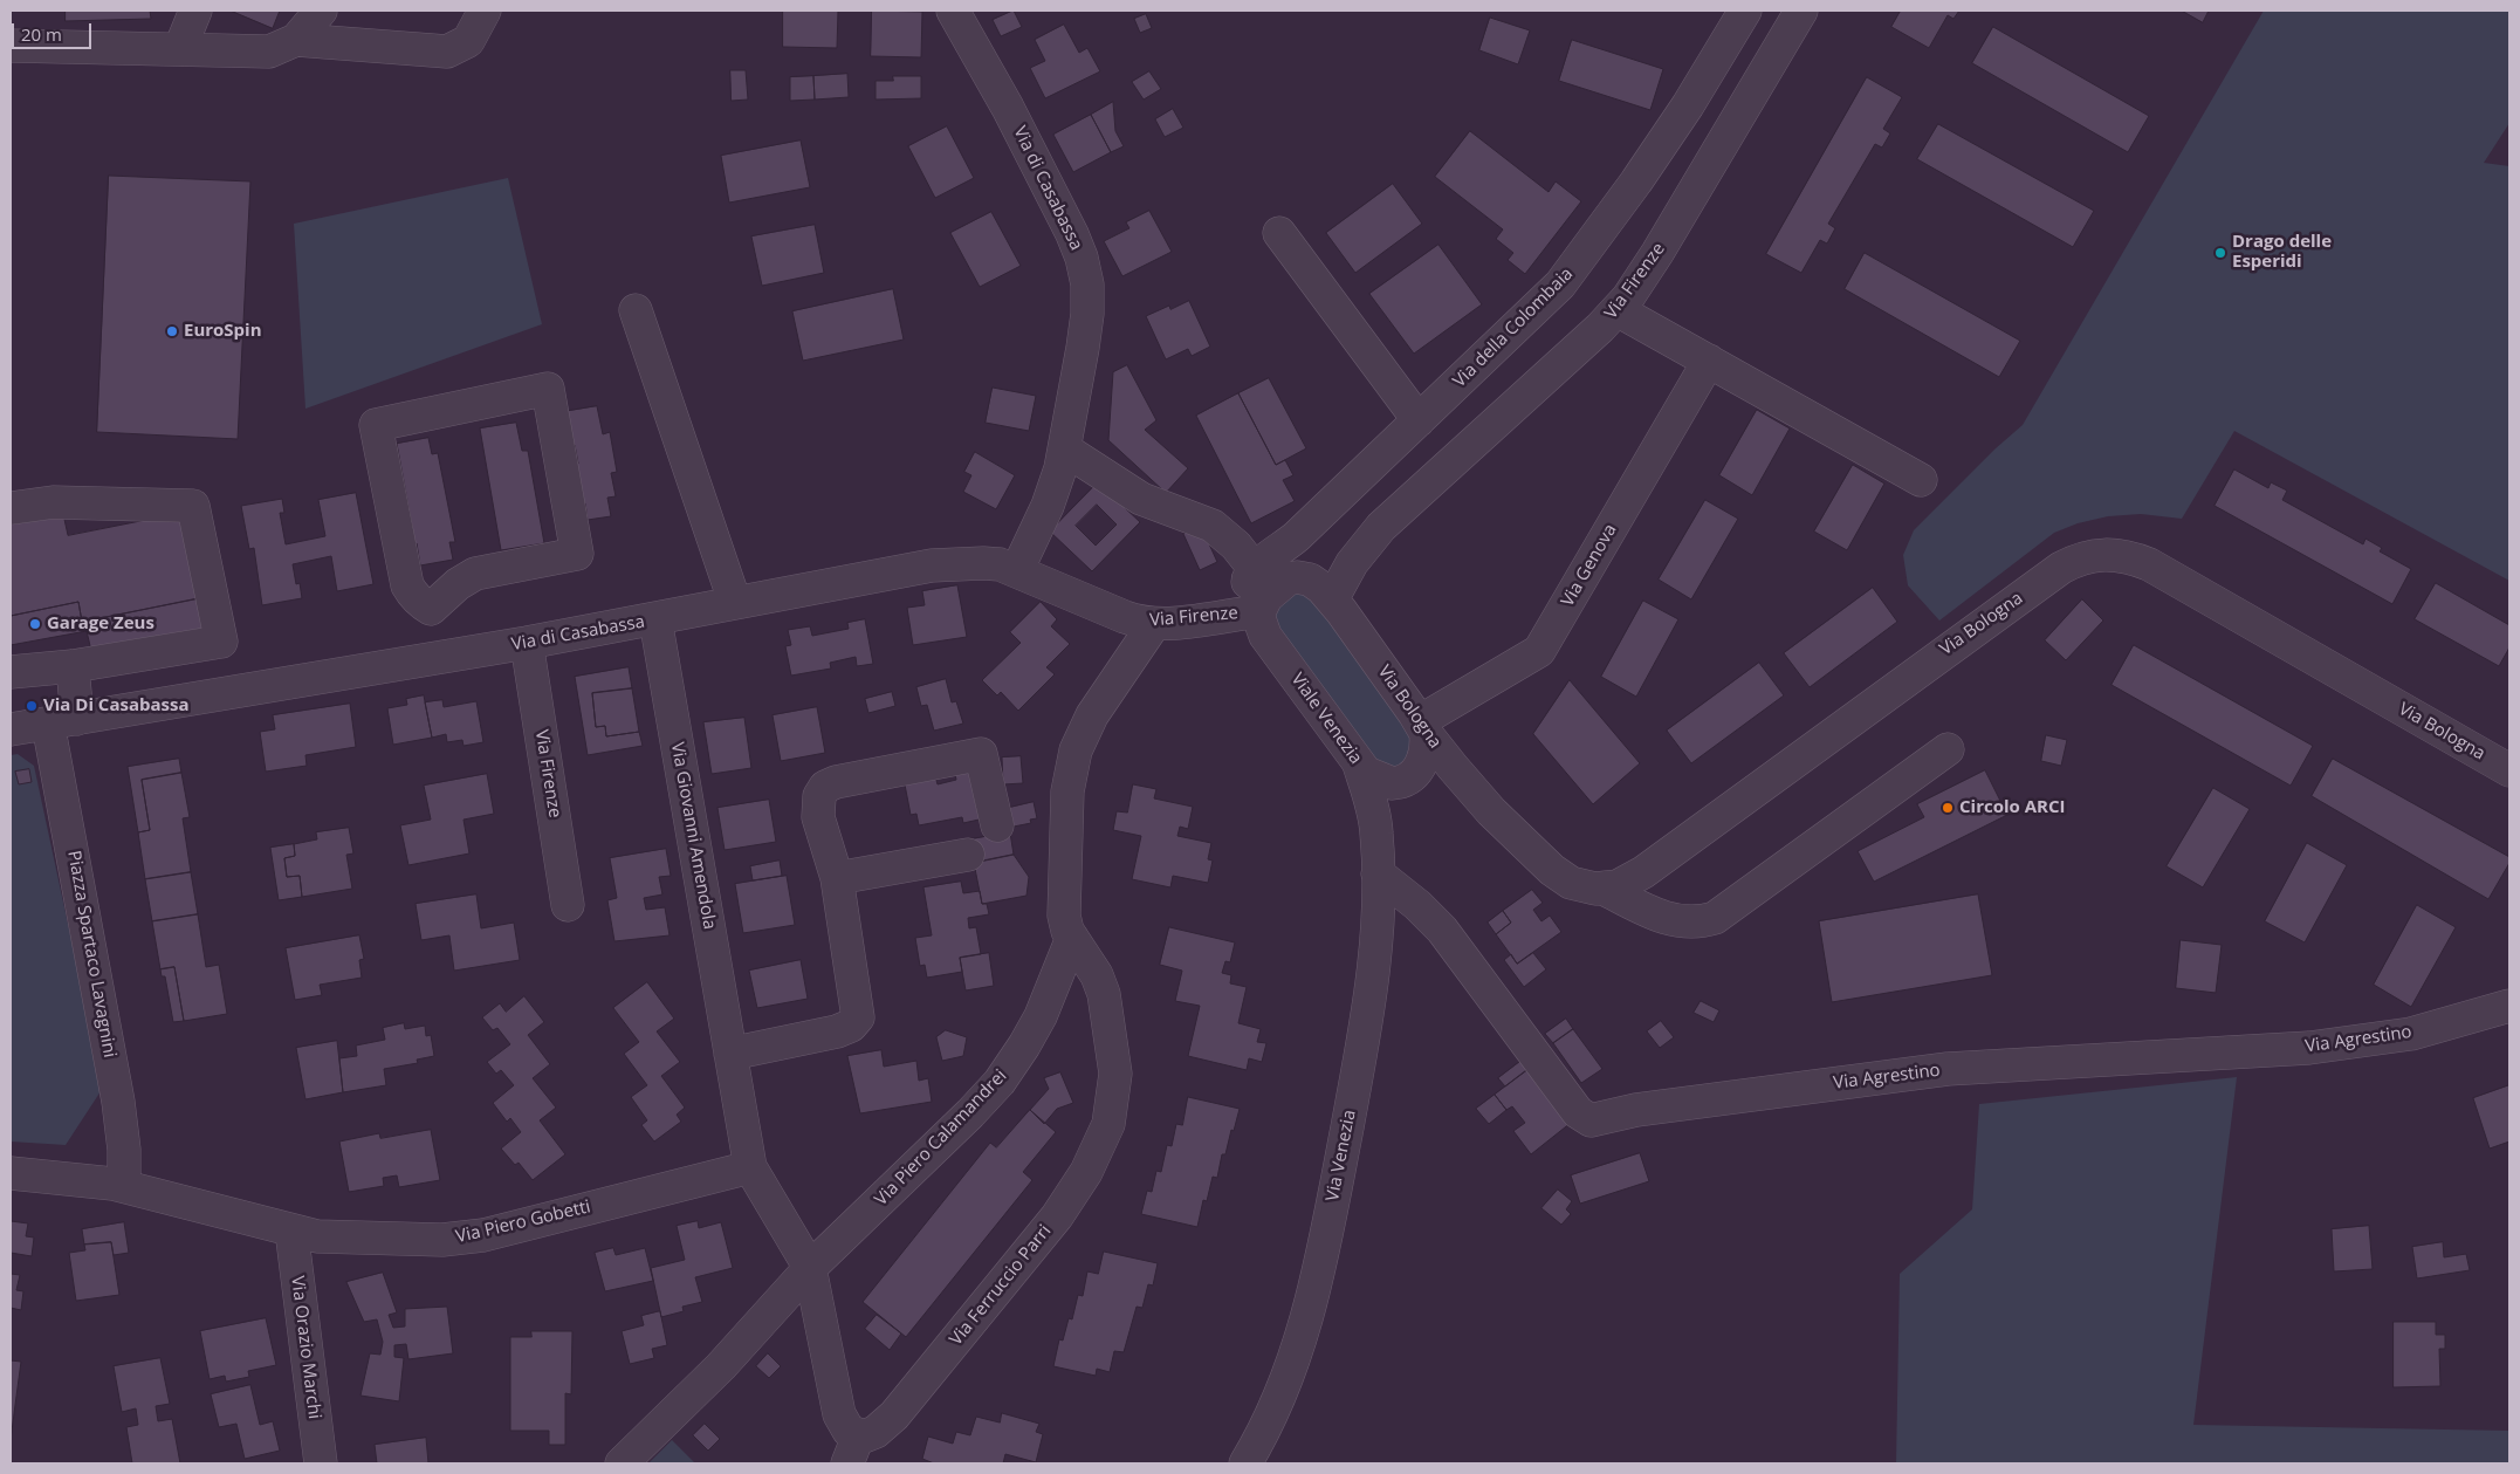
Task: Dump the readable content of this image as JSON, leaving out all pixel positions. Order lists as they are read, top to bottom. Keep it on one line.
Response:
{"streets":{"street":["Via di Casabassa","Via Firenze","Via della Colombaia","Via Genova","Via Bologna","Viale Venezia","Via Giovanni Amendola","Piazza Spartaco Lavagnini","Via Agrestino","Via Piero Calamandrei","Via Venezia","Via Piero Gobetti","Via Ferruccio Parri","Via Orazio Marchi"]},"crossings":[["Via di Casabassa","Via Firenze"],["Via di Casabassa","Via Giovanni Amendola"],["Via di Casabassa","Piazza Spartaco Lavagnini"],["Via Firenze","Via Bologna"],["Via Firenze","Viale Venezia"],["Via Genova","Via Bologna"],["Via Bologna","Viale Venezia"],["Via Bologna","Via Venezia"],["Viale Venezia","Via Venezia"],["Via Giovanni Amendola","Via Piero Gobetti"],["Via Agrestino","Via Venezia"],["Via Piero Calamandrei","Via Ferruccio Parri"],["Via Piero Gobetti","Via Orazio Marchi"]],"places":["Drago delle Esperidi","EuroSpin","Garage Zeus","Via Di Casabassa","Circolo ARCI"],"scale_bar":"20 m"}
